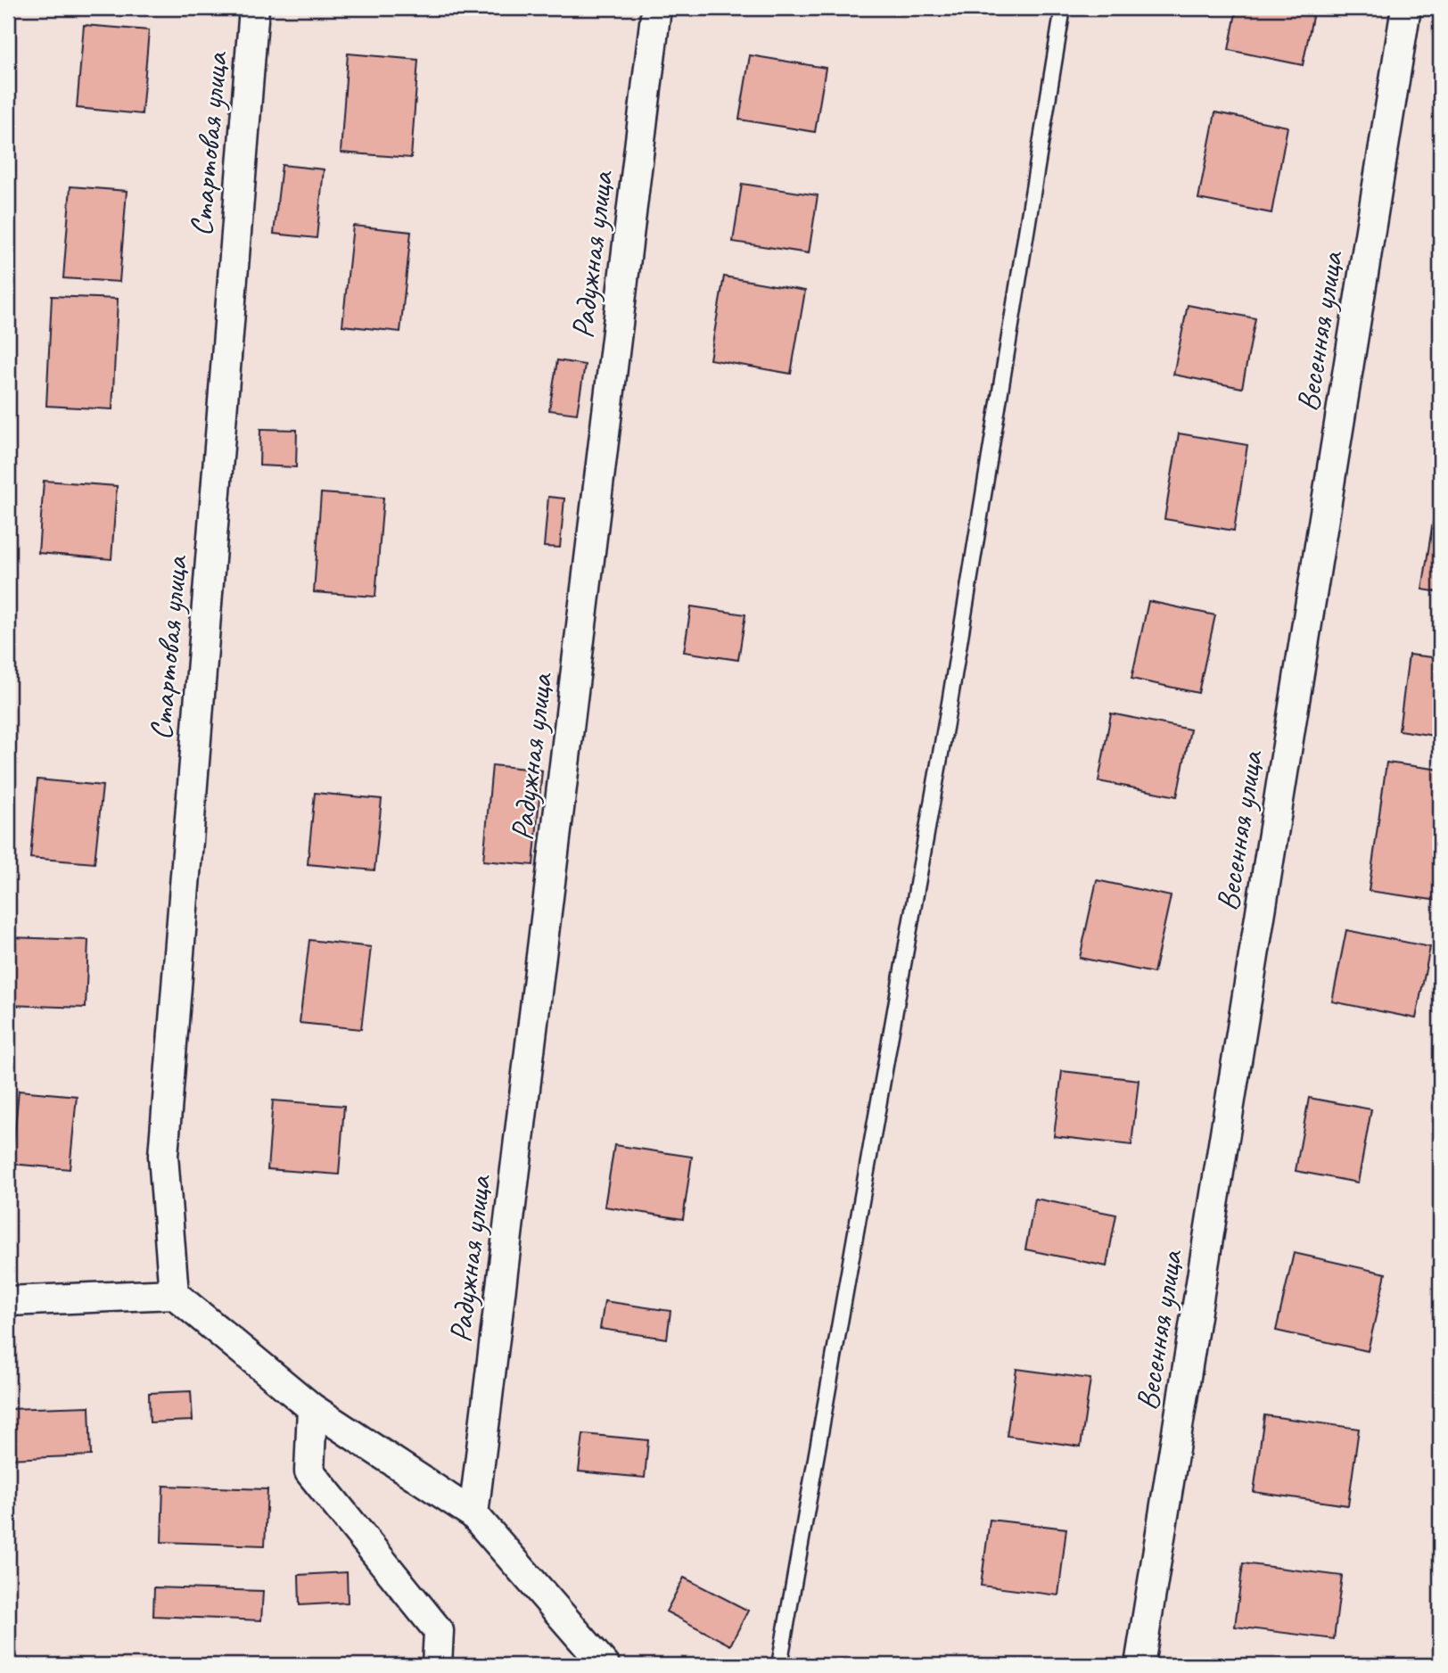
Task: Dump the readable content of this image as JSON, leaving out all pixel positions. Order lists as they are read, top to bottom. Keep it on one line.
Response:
{"streets":{"street":["Стартовая улица","Радужная улица","Весенняя улица"]}}
